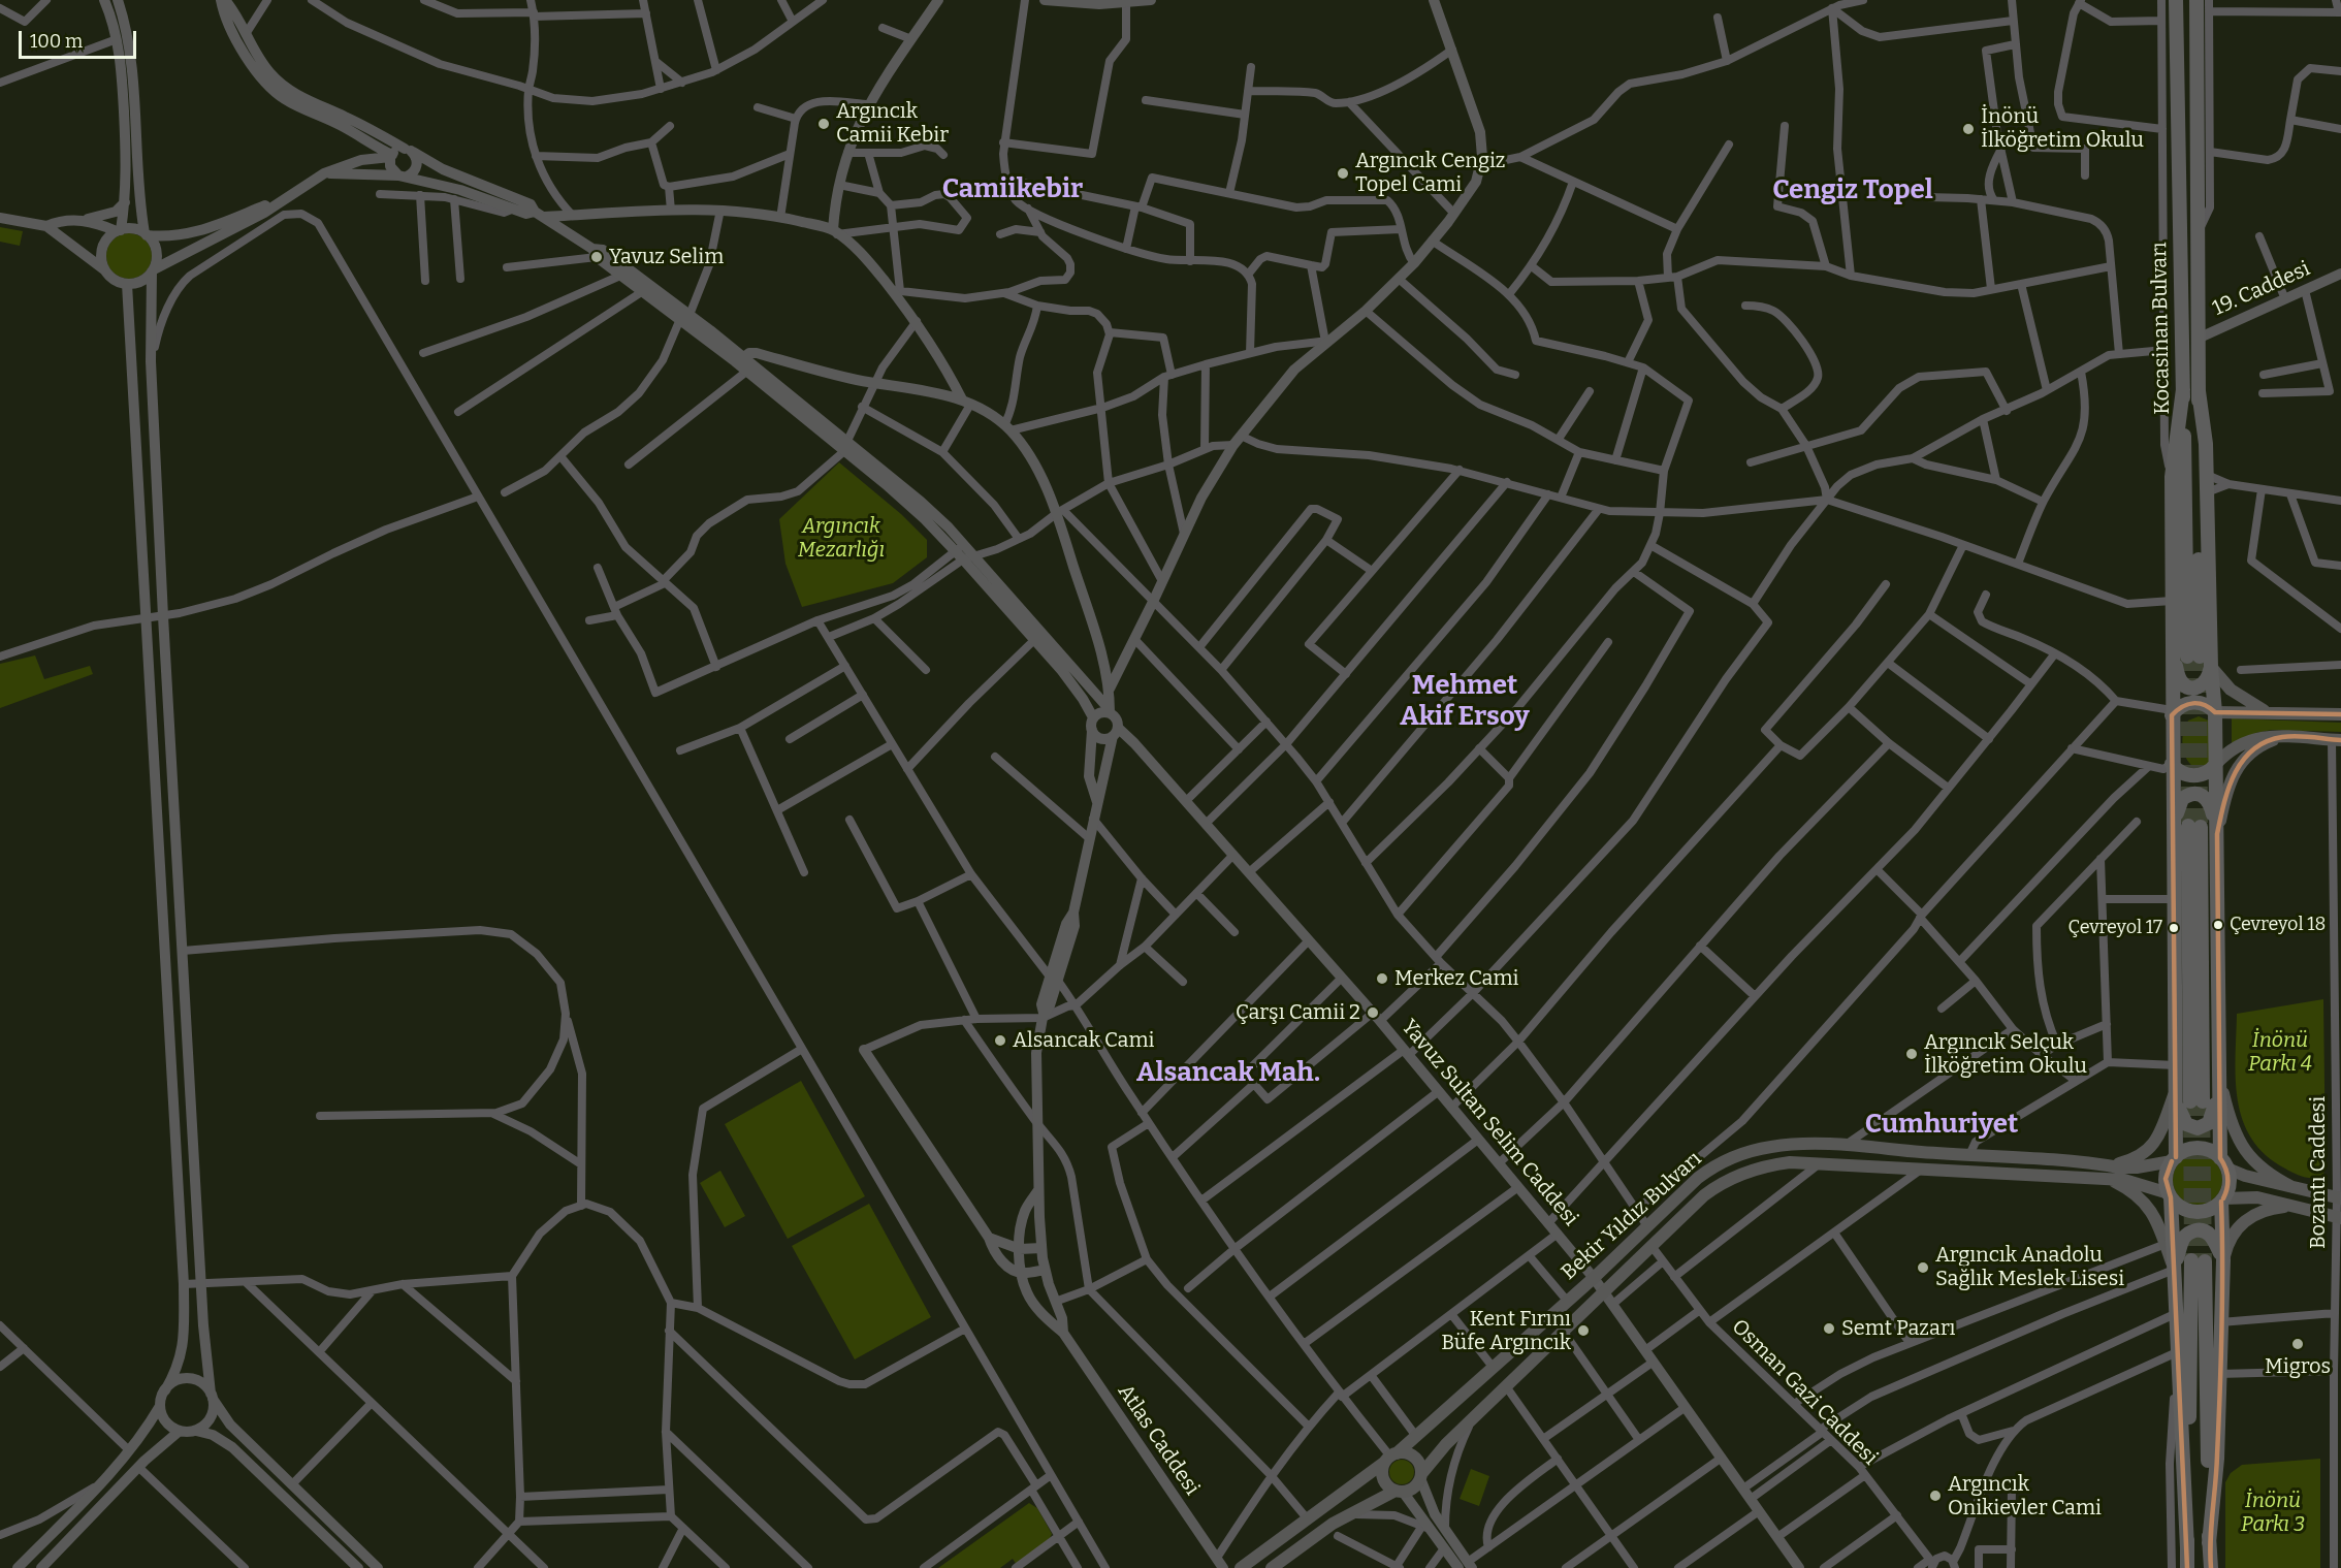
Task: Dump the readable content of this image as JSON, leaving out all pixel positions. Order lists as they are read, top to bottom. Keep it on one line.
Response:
{"streets":{"highway":["Kocasinan Bulvarı"],"main road":["Bekir Yıldız Bulvarı"],"street":["19. Caddesi","Yavuz Sultan Selim Caddesi","Bozantı Caddesi","Osman Gazi Caddesi","Atlas Caddesi"]},"crossings":[["19. Caddesi","Kocasinan Bulvarı"],["Yavuz Sultan Selim Caddesi","Bekir Yıldız Bulvarı"],["Yavuz Sultan Selim Caddesi","Atlas Caddesi"],["Bekir Yıldız Bulvarı","Osman Gazi Caddesi"]],"districts":["Camiikebir","Cengiz Topel","Mehmet Akif Ersoy","Alsancak Mah.","Cumhuriyet"],"parks":["Argıncık Mezarlığı","İnönü Parkı 4","İnönü Parkı 3"],"places":["Argıncık Camii Kebir","İnönü İlköğretim Okulu","Argıncık Cengiz Topel Cami","Yavuz Selim","Çevreyol 18","Çevreyol 17","Merkez Cami","Çarşı Camii 2","Alsancak Cami","Argıncık Selçuk İlköğretim Okulu","Argıncık Anadolu Sağlık Meslek Lisesi","Semt Pazarı","Kent Fırını Büfe Argıncık","Migros","Argıncık Onikievler Cami"],"scale_bar":"100 m"}
